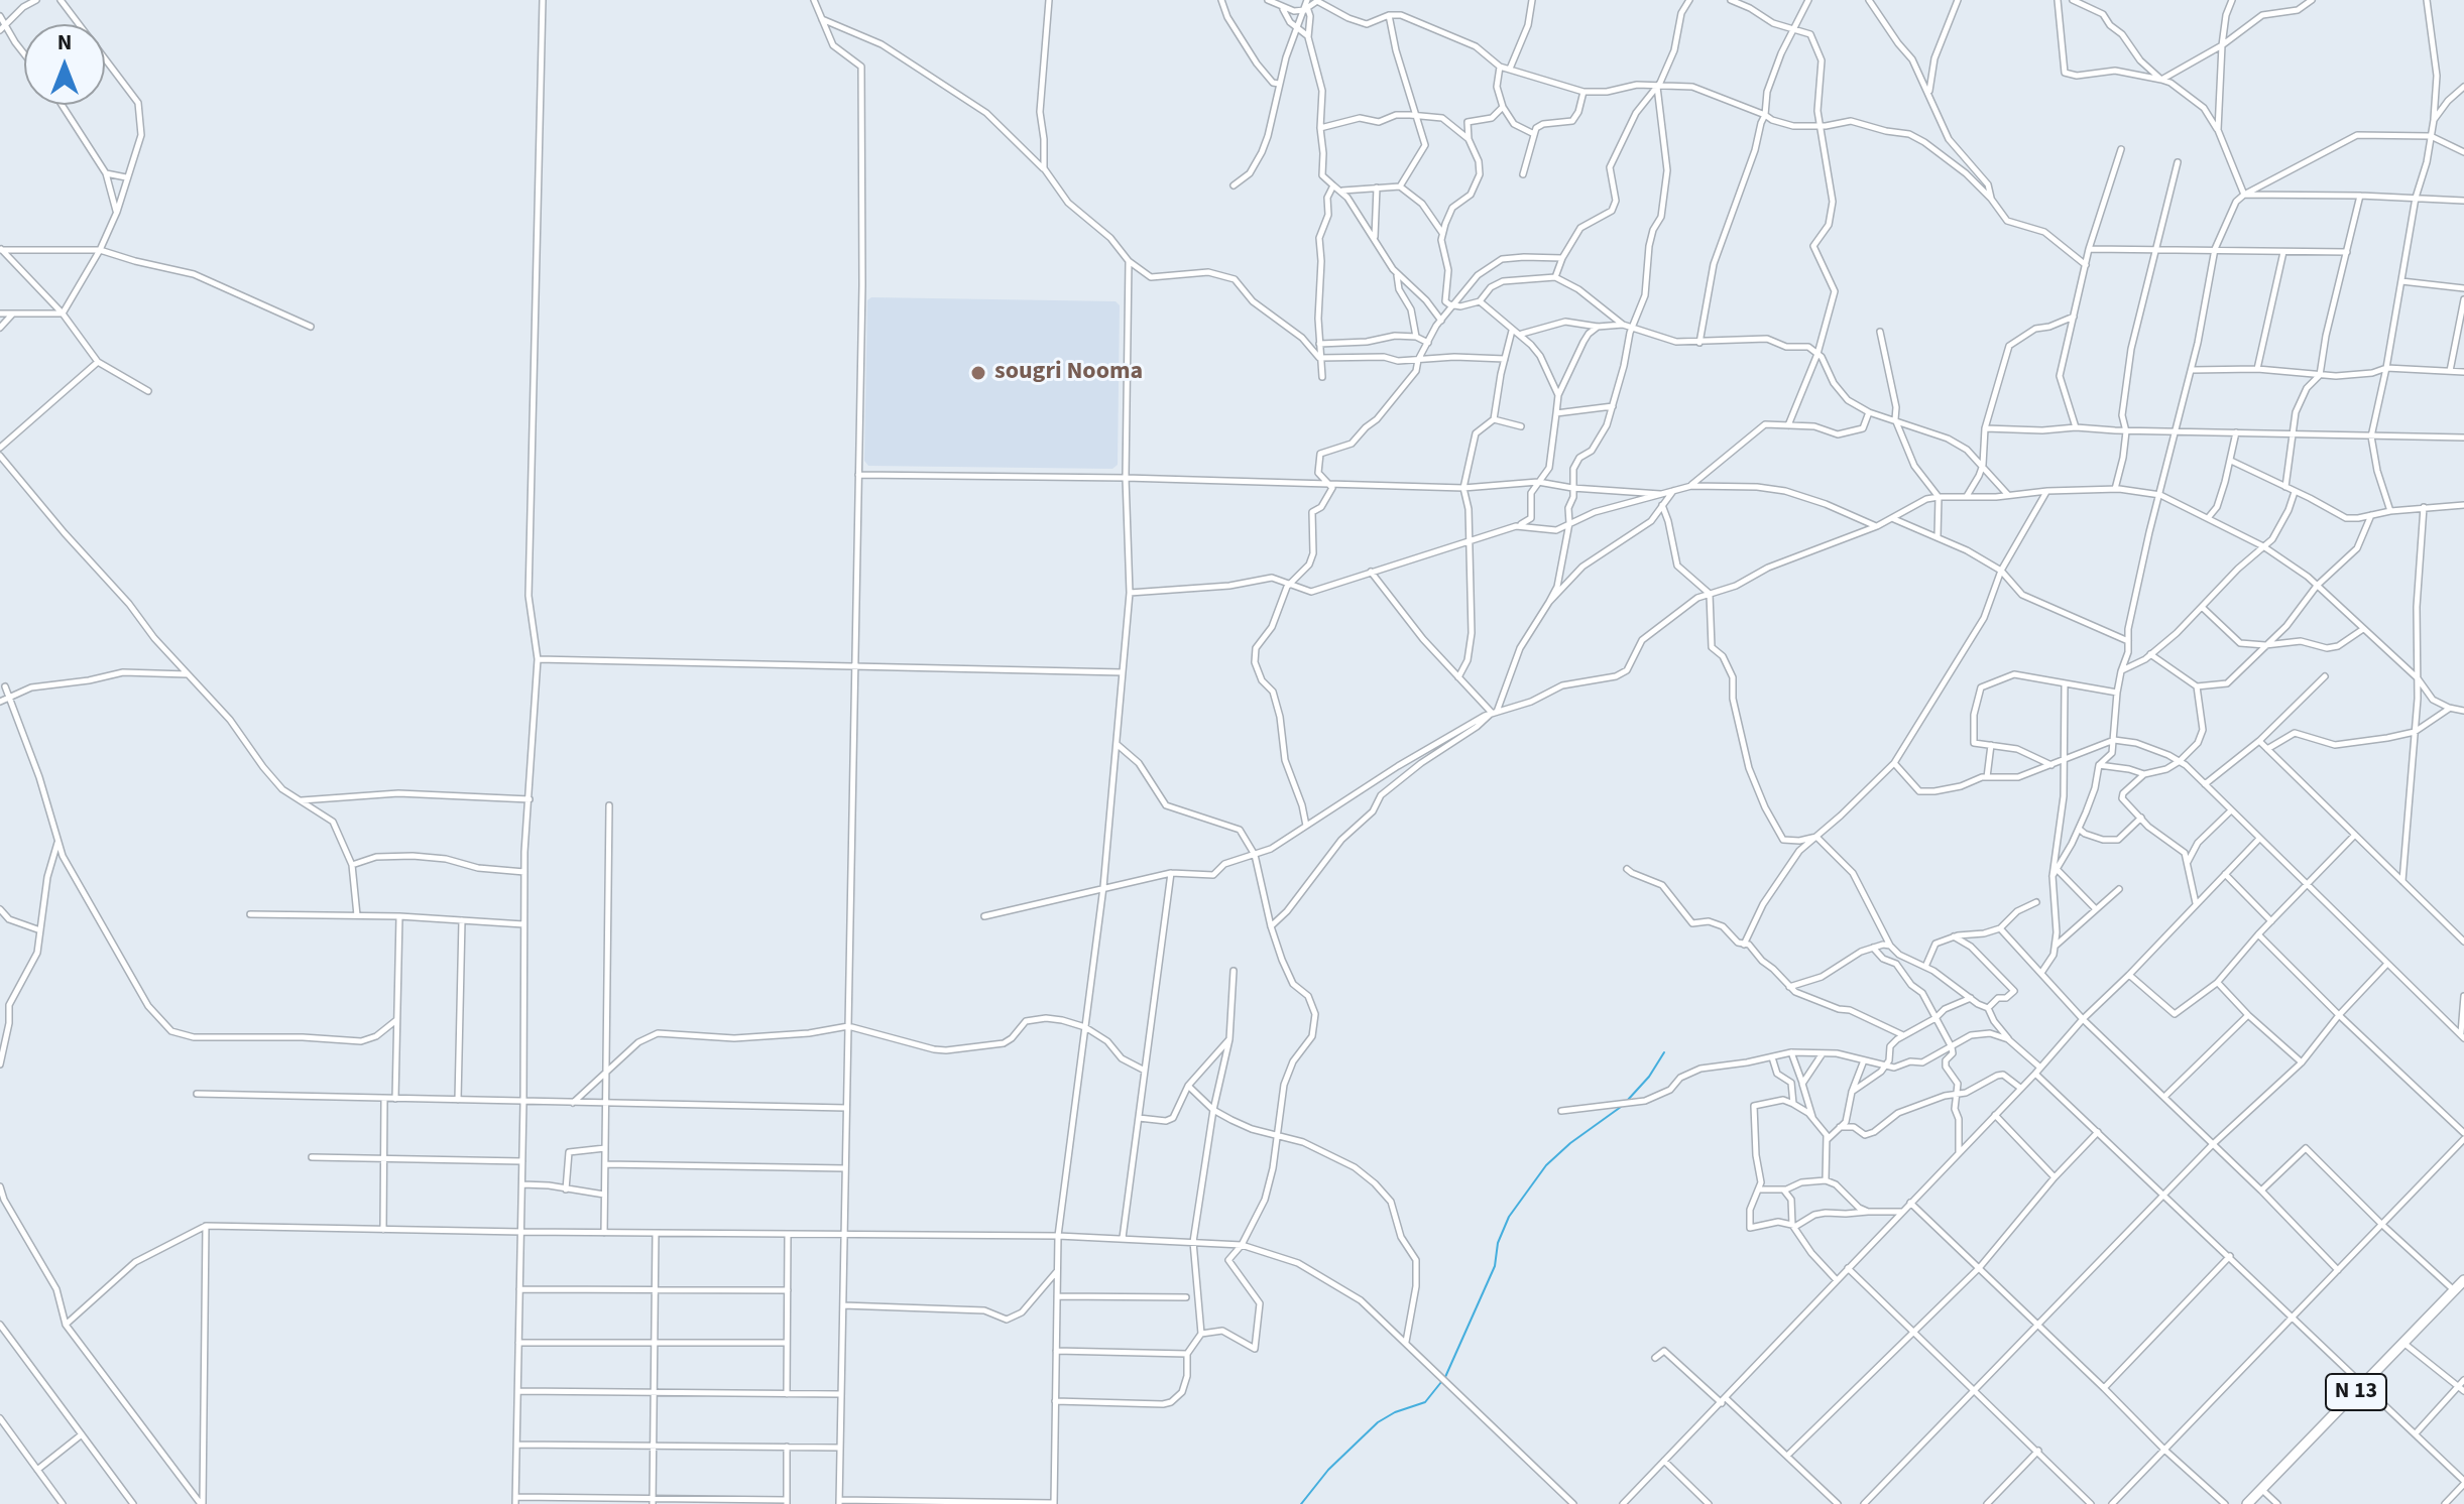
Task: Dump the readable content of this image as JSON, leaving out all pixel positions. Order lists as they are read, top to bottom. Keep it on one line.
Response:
{"streets":{"main road":["N 13"]},"places":["sougri Nooma"],"north":"top"}
